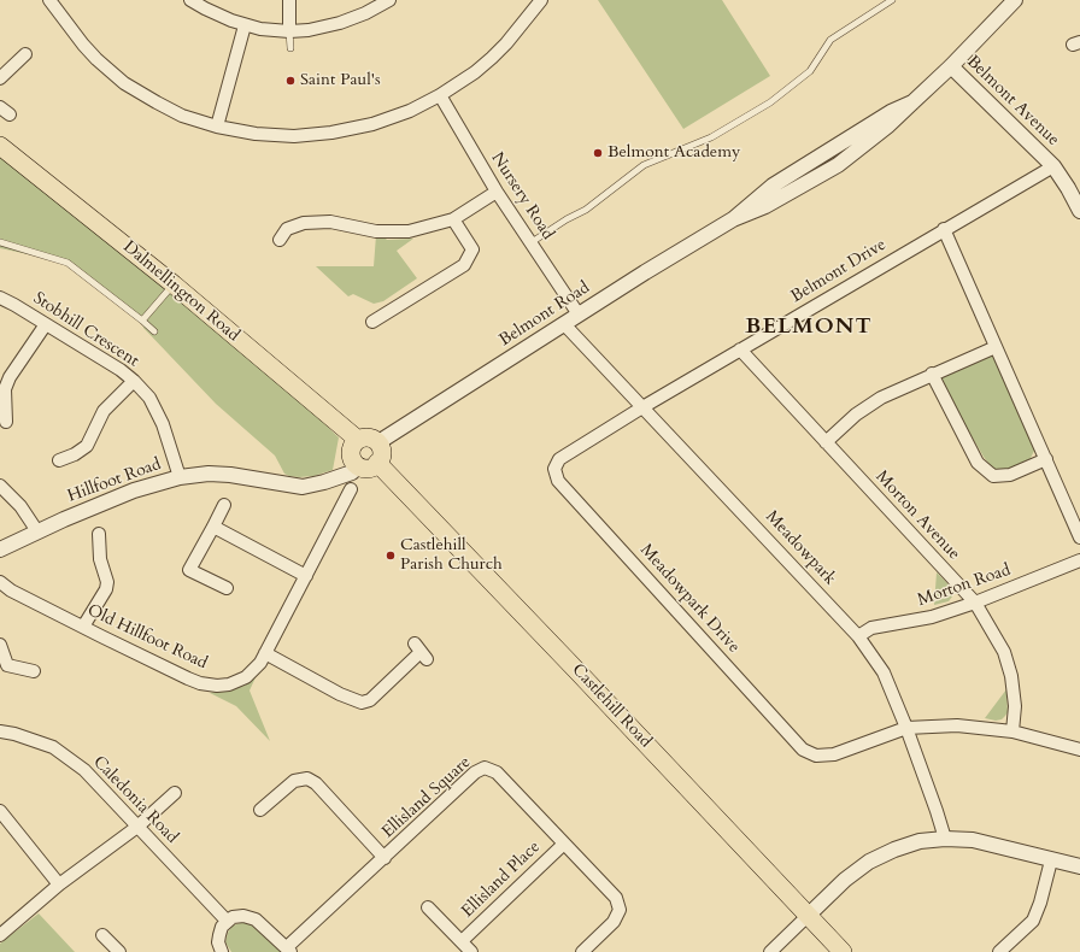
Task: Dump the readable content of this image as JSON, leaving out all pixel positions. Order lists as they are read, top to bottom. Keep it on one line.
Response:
{"streets":{"main road":["Dalmellington Road","Castlehill Road"],"street":["Belmont Avenue","Nursery Road","Belmont Drive","Belmont Road","Stobhill Crescent","Hillfoot Road","Morton Avenue","Meadowpark","Morton Road","Meadowpark Drive","Old Hillfoot Road","Ellisland Square","Caledonia Road","Ellisland Place"]},"crossings":[["Belmont Avenue","Belmont Drive"],["Belmont Avenue","Belmont Road"],["Nursery Road","Belmont Road"],["Belmont Drive","Morton Avenue"],["Belmont Drive","Meadowpark"],["Belmont Drive","Meadowpark Drive"],["Dalmellington Road","Belmont Road"],["Dalmellington Road","Hillfoot Road"],["Dalmellington Road","Castlehill Road"],["Belmont Road","Hillfoot Road"],["Belmont Road","Meadowpark"],["Belmont Road","Castlehill Road"],["Stobhill Crescent","Hillfoot Road"],["Hillfoot Road","Castlehill Road"],["Morton Avenue","Morton Road"],["Morton Avenue","Meadowpark Drive"],["Meadowpark","Morton Road"],["Meadowpark","Meadowpark Drive"],["Ellisland Square","Ellisland Place"]],"districts":["BELMONT"],"places":["Saint Paul's","Belmont Academy","Castlehill Parish Church"]}
